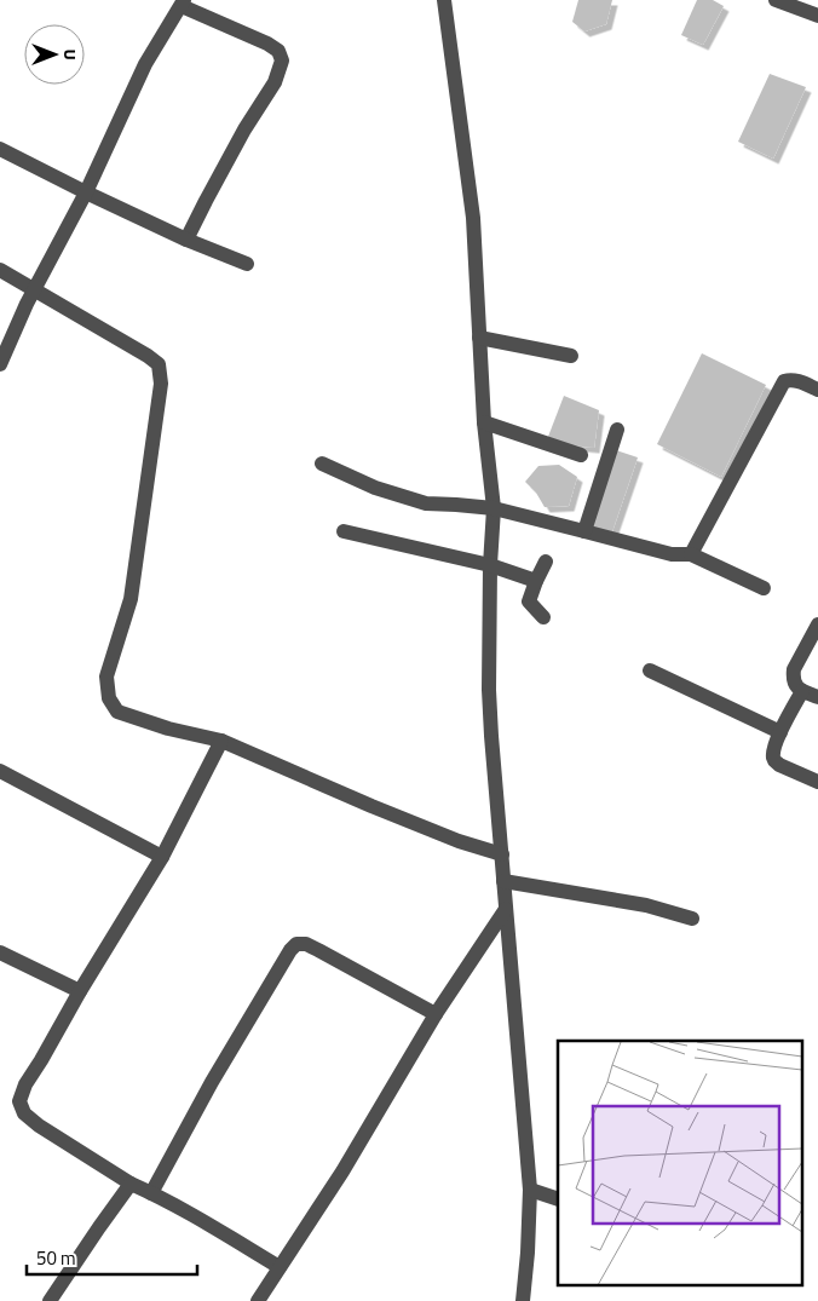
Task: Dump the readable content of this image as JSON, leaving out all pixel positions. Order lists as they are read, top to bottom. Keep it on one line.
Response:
{"scale_bar":"50 m","north":"right"}
